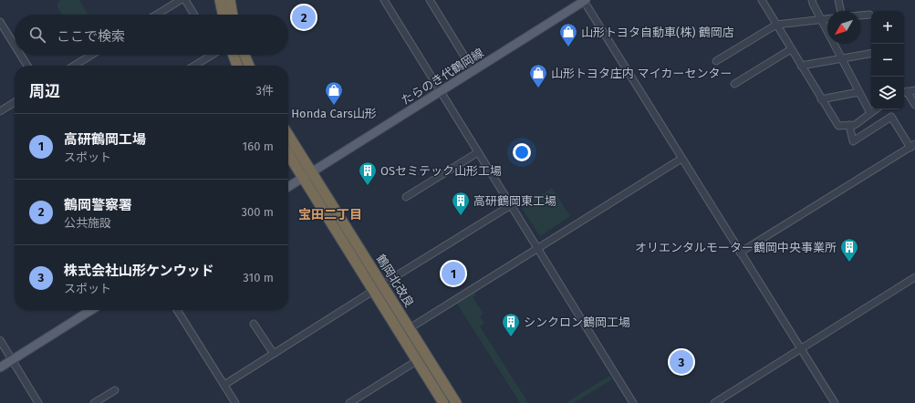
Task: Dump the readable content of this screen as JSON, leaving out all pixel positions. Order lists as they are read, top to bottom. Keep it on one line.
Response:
{"streets":{"highway":["鶴岡北改良"],"main road":["たらのき代鶴岡線"]},"crossings":[["たらのき代鶴岡線","鶴岡北改良"]],"districts":["宝田二丁目"],"places":{"shop":["山形トヨタ自動車(株) 鶴岡店","山形トヨタ庄内 マイカーセンター","Honda Cars山形"],"building":["OSセミテック山形工場","高研鶴岡東工場","オリエンタルモーター鶴岡中央事業所","シンクロン鶴岡工場"]},"north":"bottom left","page":{"pins":["2","1","3"],"map_buttons":["+","−"],"search":"ここで検索","heading":["周辺","3件"],"list":[{"mark":"1","name":"高研鶴岡工場","note":"スポット","value":"160 m"},{"mark":"2","name":"鶴岡警察署","note":"公共施設","value":"300 m"},{"mark":"3","name":"株式会社山形ケンウッド","note":"スポット","value":"310 m"}]}}
